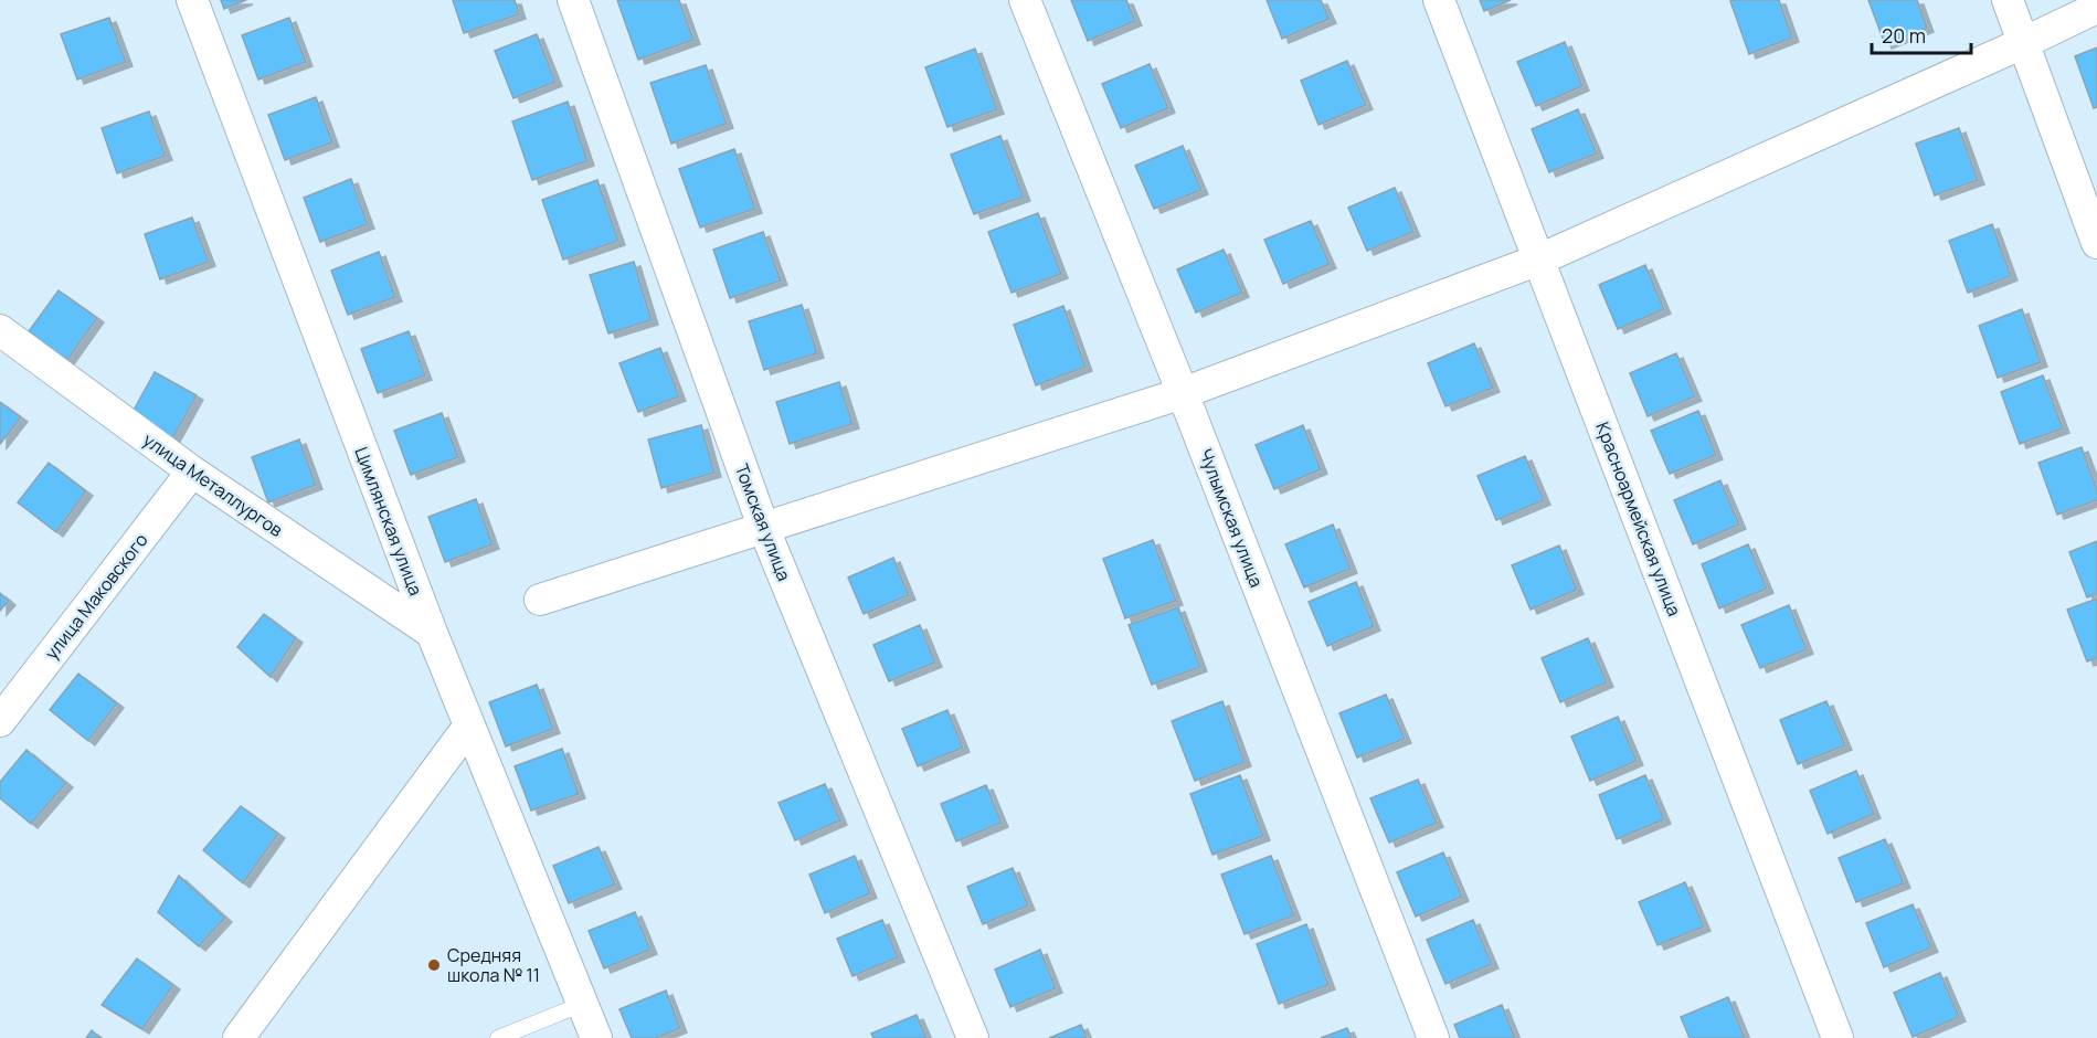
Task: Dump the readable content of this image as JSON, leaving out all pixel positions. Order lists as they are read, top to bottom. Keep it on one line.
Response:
{"streets":{"street":["улица Металлургов","Чулымская улица","Красноармейская улица","Цимлянская улица","Томская улица","улица Маковского"]},"crossings":[["улица Металлургов","Цимлянская улица"],["улица Металлургов","улица Маковского"]],"places":["Средняя школа № 11"],"scale_bar":"20 m"}
